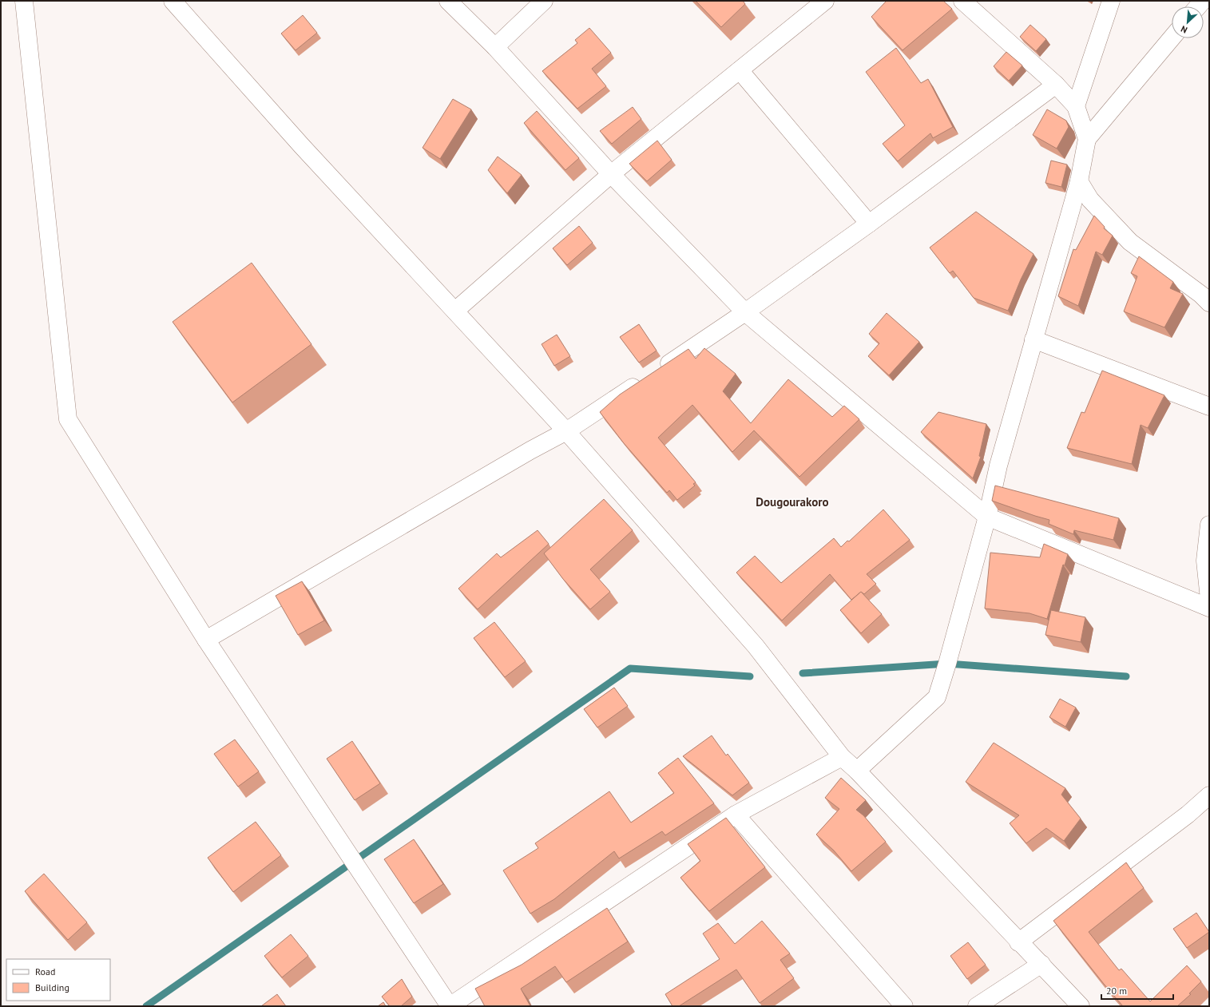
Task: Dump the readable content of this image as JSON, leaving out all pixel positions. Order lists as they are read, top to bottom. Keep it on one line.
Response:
{"districts":["Dougourakoro"],"legend":["Road","Building"],"scale_bar":"20 m","north":"bottom left"}
